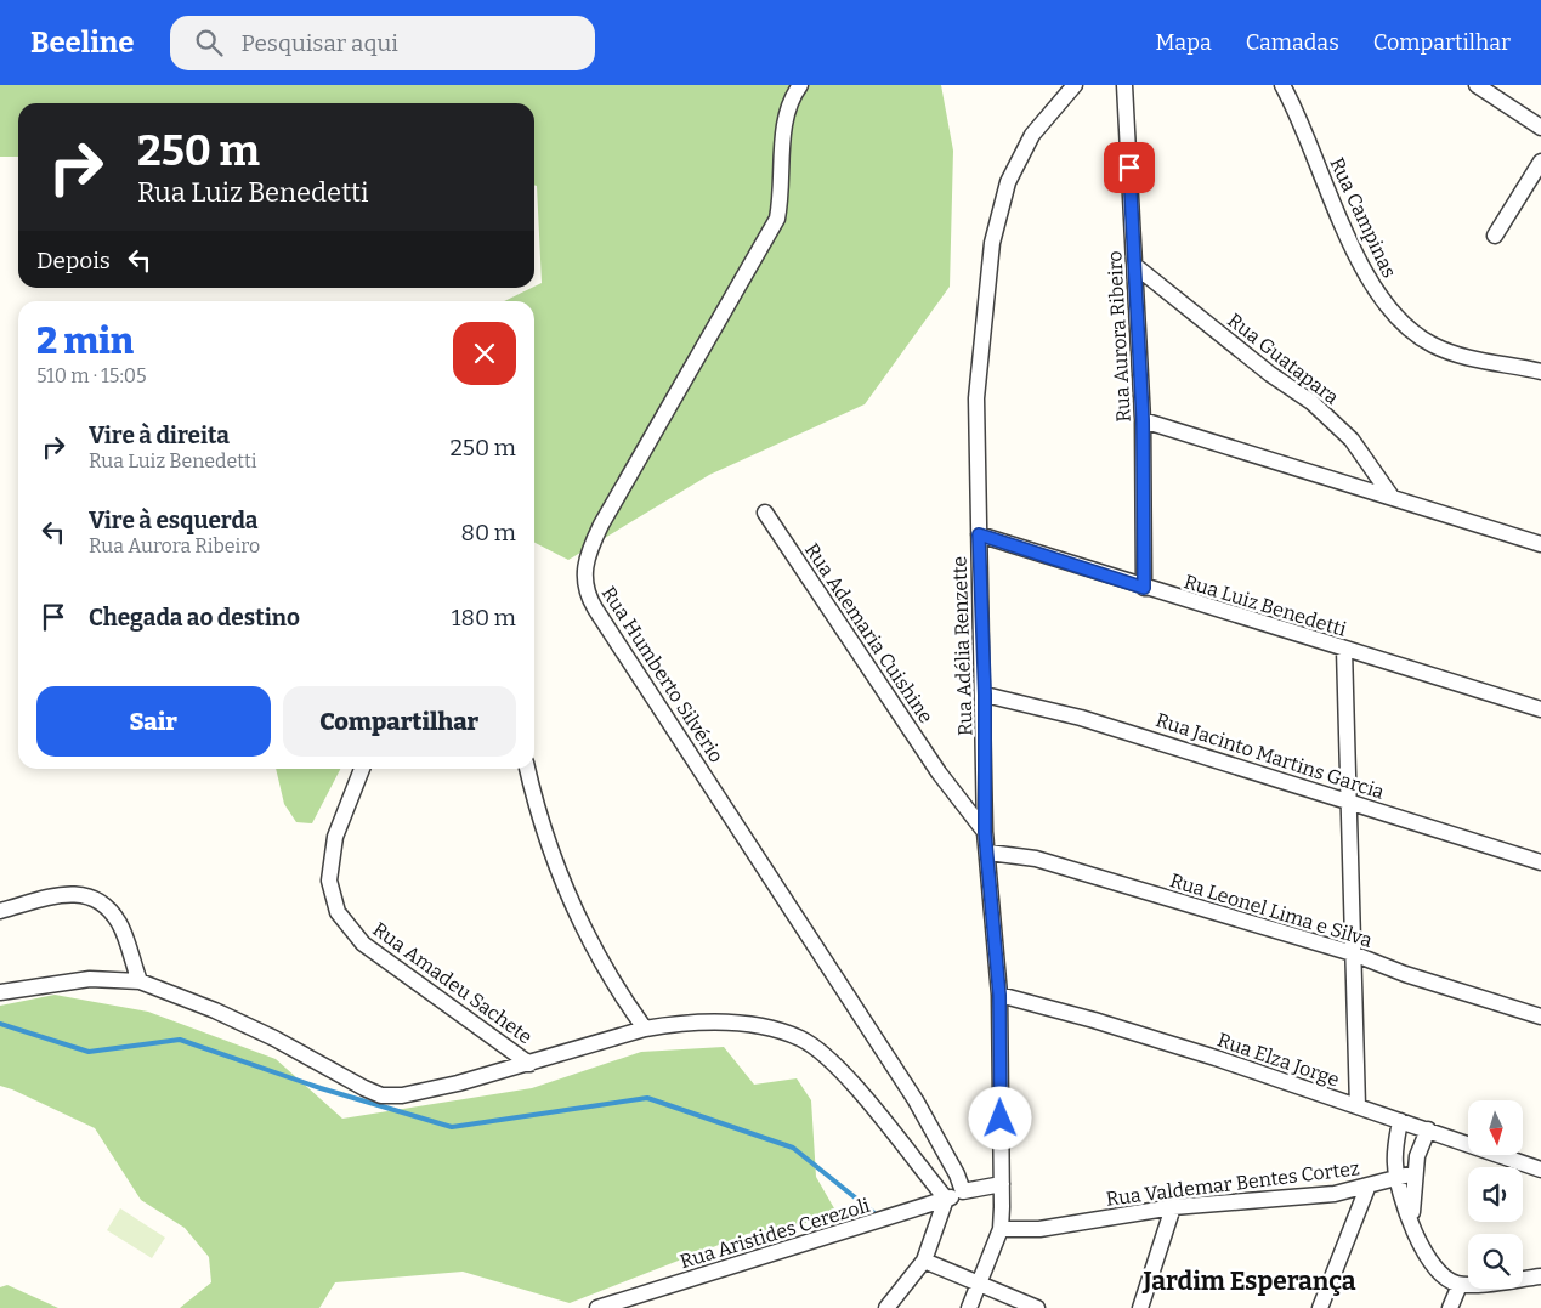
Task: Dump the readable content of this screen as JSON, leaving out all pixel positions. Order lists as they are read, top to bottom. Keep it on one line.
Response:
{"streets":{"street":["Rua Campinas","Rua Aurora Ribeiro","Rua Guatapara","Rua Luiz Benedetti","Rua Ademaria Cuishine","Rua Adélia Renzette","Rua Humberto Silvério","Rua Jacinto Martins Garcia","Rua Leonel Lima e Silva","Rua Amadeu Sachete","Rua Elza Jorge","Rua Valdemar Bentes Cortez","Rua Aristides Cerezoli"]},"crossings":[["Rua Aurora Ribeiro","Rua Guatapara"],["Rua Aurora Ribeiro","Rua Luiz Benedetti"],["Rua Luiz Benedetti","Rua Adélia Renzette"],["Rua Ademaria Cuishine","Rua Adélia Renzette"],["Rua Adélia Renzette","Rua Jacinto Martins Garcia"],["Rua Adélia Renzette","Rua Leonel Lima e Silva"],["Rua Adélia Renzette","Rua Elza Jorge"],["Rua Adélia Renzette","Rua Valdemar Bentes Cortez"],["Rua Humberto Silvério","Rua Aristides Cerezoli"]],"districts":["Jardim Esperança"],"north":"bottom","page":{"header":"Beeline","search":"Pesquisar aqui","nav":["Mapa","Camadas","Compartilhar"],"turn":["250 m","Rua Luiz Benedetti"],"then":"Depois","heading":["2 min","510 m · 15:05"],"list":[{"name":"Vire à direita","note":"Rua Luiz Benedetti","value":"250 m"},{"name":"Vire à esquerda","note":"Rua Aurora Ribeiro","value":"80 m"},{"name":"Chegada ao destino","value":"180 m"}],"buttons":["Sair","Compartilhar"]}}
